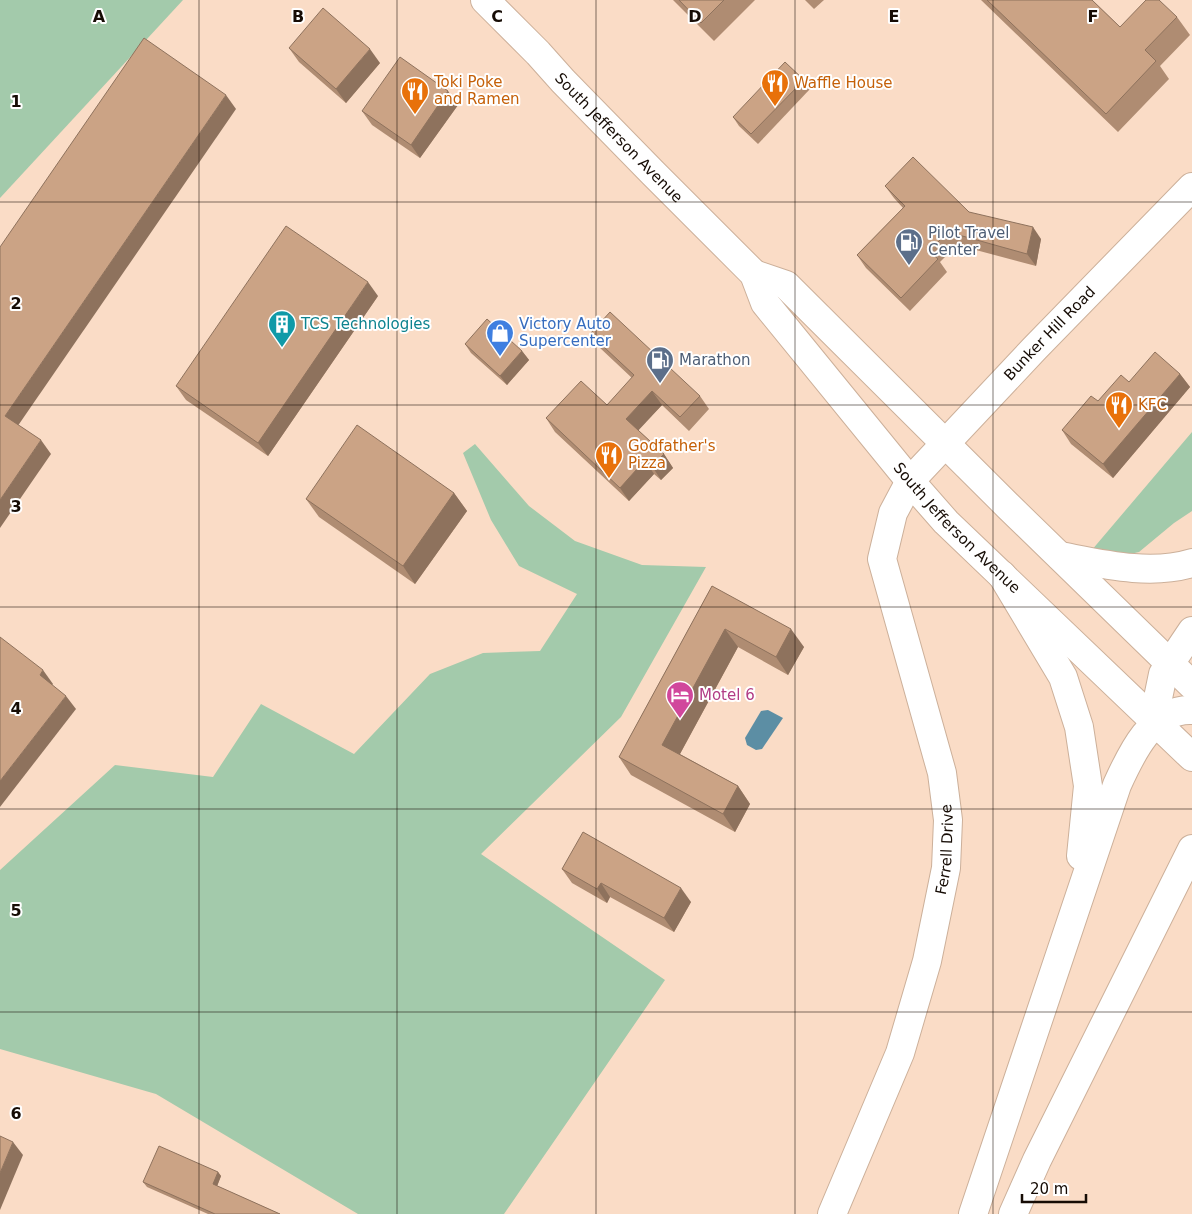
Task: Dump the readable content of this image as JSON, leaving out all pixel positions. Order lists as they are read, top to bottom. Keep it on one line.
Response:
{"streets":{"main road":["South Jefferson Avenue","Bunker Hill Road","Ferrell Drive"]},"crossings":[["South Jefferson Avenue","Bunker Hill Road"],["South Jefferson Avenue","Ferrell Drive"],["Bunker Hill Road","Ferrell Drive"]],"places":{"restaurant":["Waffle House","Toki Poke and Ramen","KFC","Godfather's Pizza"],"fuel station":["Pilot Travel Center","Marathon"],"building":["TCS Technologies"],"shop":["Victory Auto Supercenter"],"hotel":["Motel 6"]},"scale_bar":"20 m","grid":{"columns":["A","B","C","D","E","F"],"rows":["1","2","3","4","5","6"]}}
